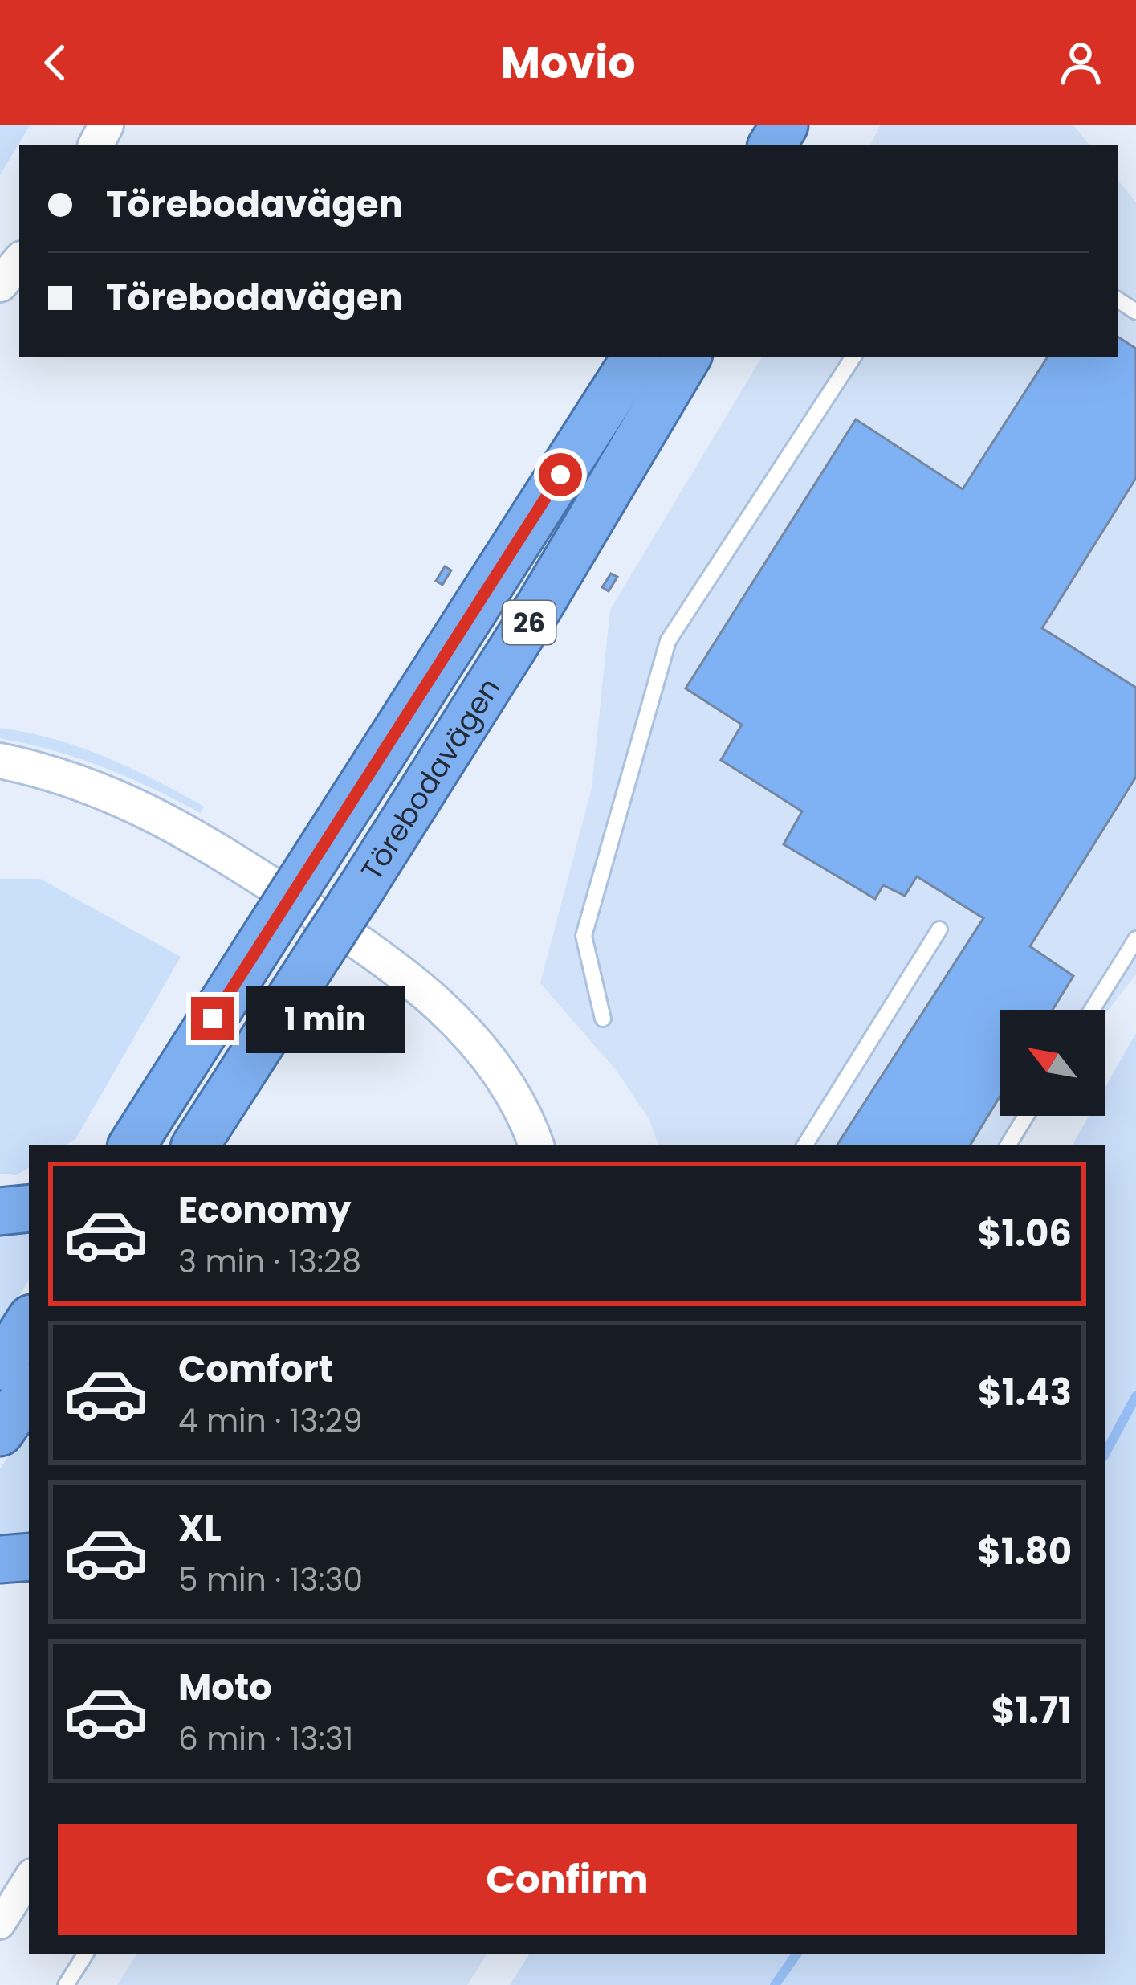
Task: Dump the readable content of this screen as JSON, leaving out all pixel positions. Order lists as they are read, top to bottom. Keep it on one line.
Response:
{"streets":{"highway":["26","Törebodavägen"]},"north":"top left","page":{"header":"Movio","banner":["Törebodavägen","Törebodavägen"],"bubble":"1 min","list":[{"name":"Economy","note":"3 min · 13:28","value":"$1.06"},{"name":"Comfort","note":"4 min · 13:29","value":"$1.43"},{"name":"XL","note":"5 min · 13:30","value":"$1.80"},{"name":"Moto","note":"6 min · 13:31","value":"$1.71"}],"buttons":"Confirm"}}
